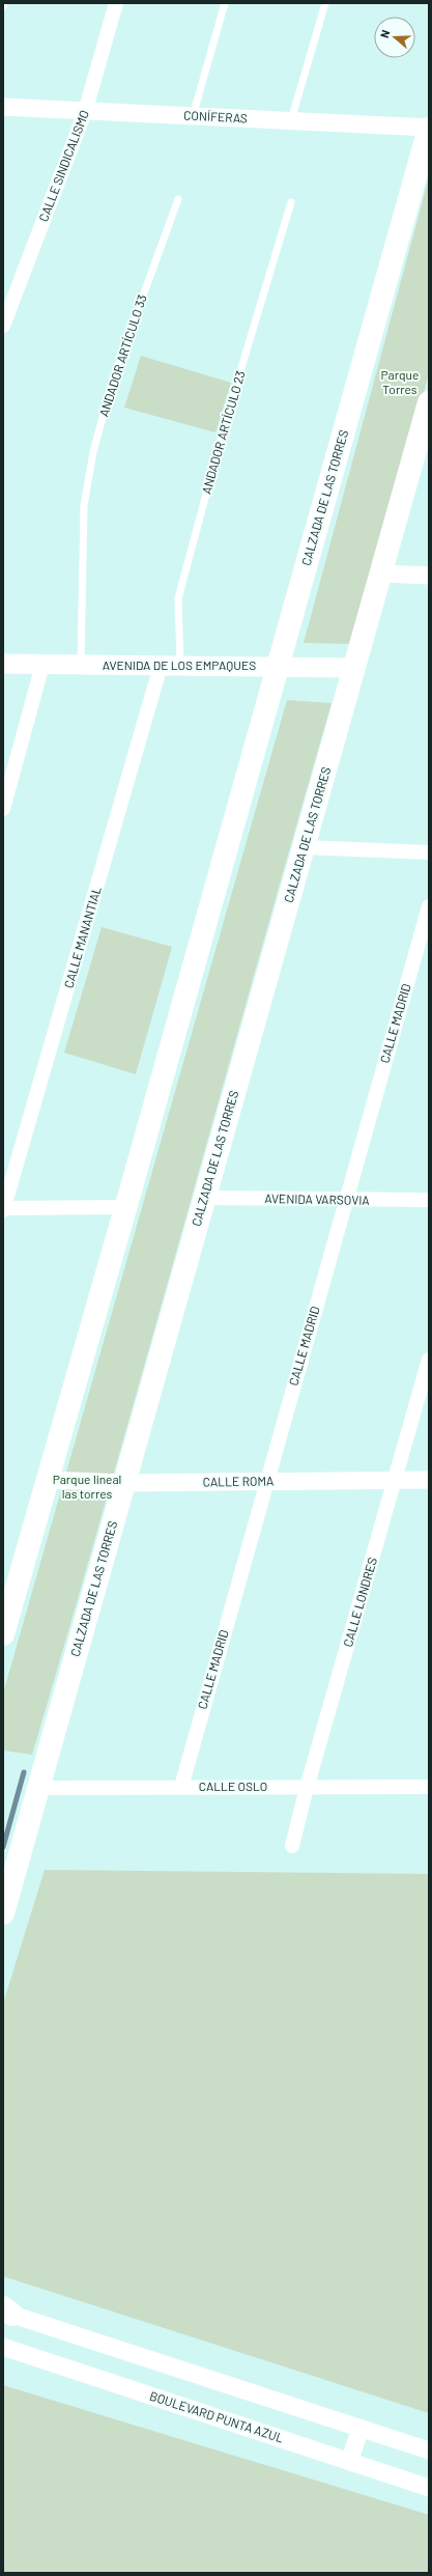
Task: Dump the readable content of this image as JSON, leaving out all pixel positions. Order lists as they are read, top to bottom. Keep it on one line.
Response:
{"streets":{"main road":["CALZADA DE LAS TORRES","AVENIDA DE LOS EMPAQUES"],"street":["CONÍFERAS","CALLE SINDICALISMO","CALLE MANANTIAL","CALLE MADRID","AVENIDA VARSOVIA","CALLE ROMA","CALLE LONDRES","CALLE OSLO","BOULEVARD PUNTA AZUL"],"lane":["ANDADOR ARTÍCULO 33","ANDADOR ARTÍCULO 23"]},"crossings":[["CONÍFERAS","CALLE SINDICALISMO"],["CONÍFERAS","CALZADA DE LAS TORRES"],["ANDADOR ARTÍCULO 33","AVENIDA DE LOS EMPAQUES"],["ANDADOR ARTÍCULO 23","AVENIDA DE LOS EMPAQUES"],["CALZADA DE LAS TORRES","AVENIDA DE LOS EMPAQUES"],["CALZADA DE LAS TORRES","AVENIDA VARSOVIA"],["CALZADA DE LAS TORRES","CALLE ROMA"],["CALZADA DE LAS TORRES","CALLE OSLO"],["AVENIDA DE LOS EMPAQUES","CALLE MANANTIAL"],["CALLE MADRID","AVENIDA VARSOVIA"],["CALLE MADRID","CALLE ROMA"],["CALLE MADRID","CALLE OSLO"],["CALLE ROMA","CALLE LONDRES"],["CALLE LONDRES","CALLE OSLO"]],"parks":["Parque Torres","Parque lineal las torres"],"north":"left"}
